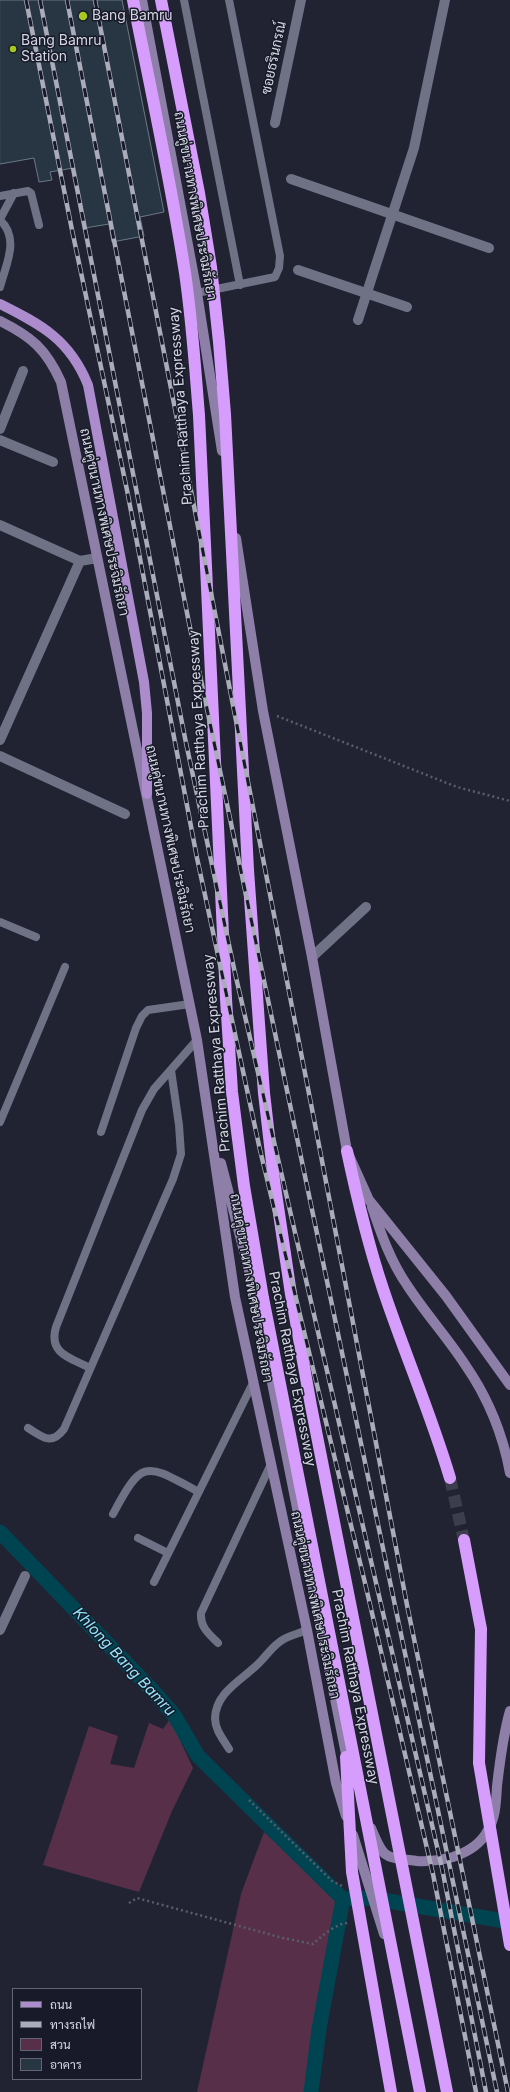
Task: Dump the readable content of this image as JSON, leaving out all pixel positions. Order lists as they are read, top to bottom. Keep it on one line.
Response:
{"streets":{"highway":["Prachim Ratthaya Expressway"],"main road":["ถนนคู่ขนานทางพิเศษประจิมรัถยา"],"street":["ซอยธรินกรณ์"]},"crossings":[["ถนนคู่ขนานทางพิเศษประจิมรัถยา","Prachim Ratthaya Expressway"]],"water":["Khlong Bang Bamru"],"places":["Bang Bamru","Bang Bamru Station"],"legend":["ถนน","ทางรถไฟ","สวน","อาคาร"]}
